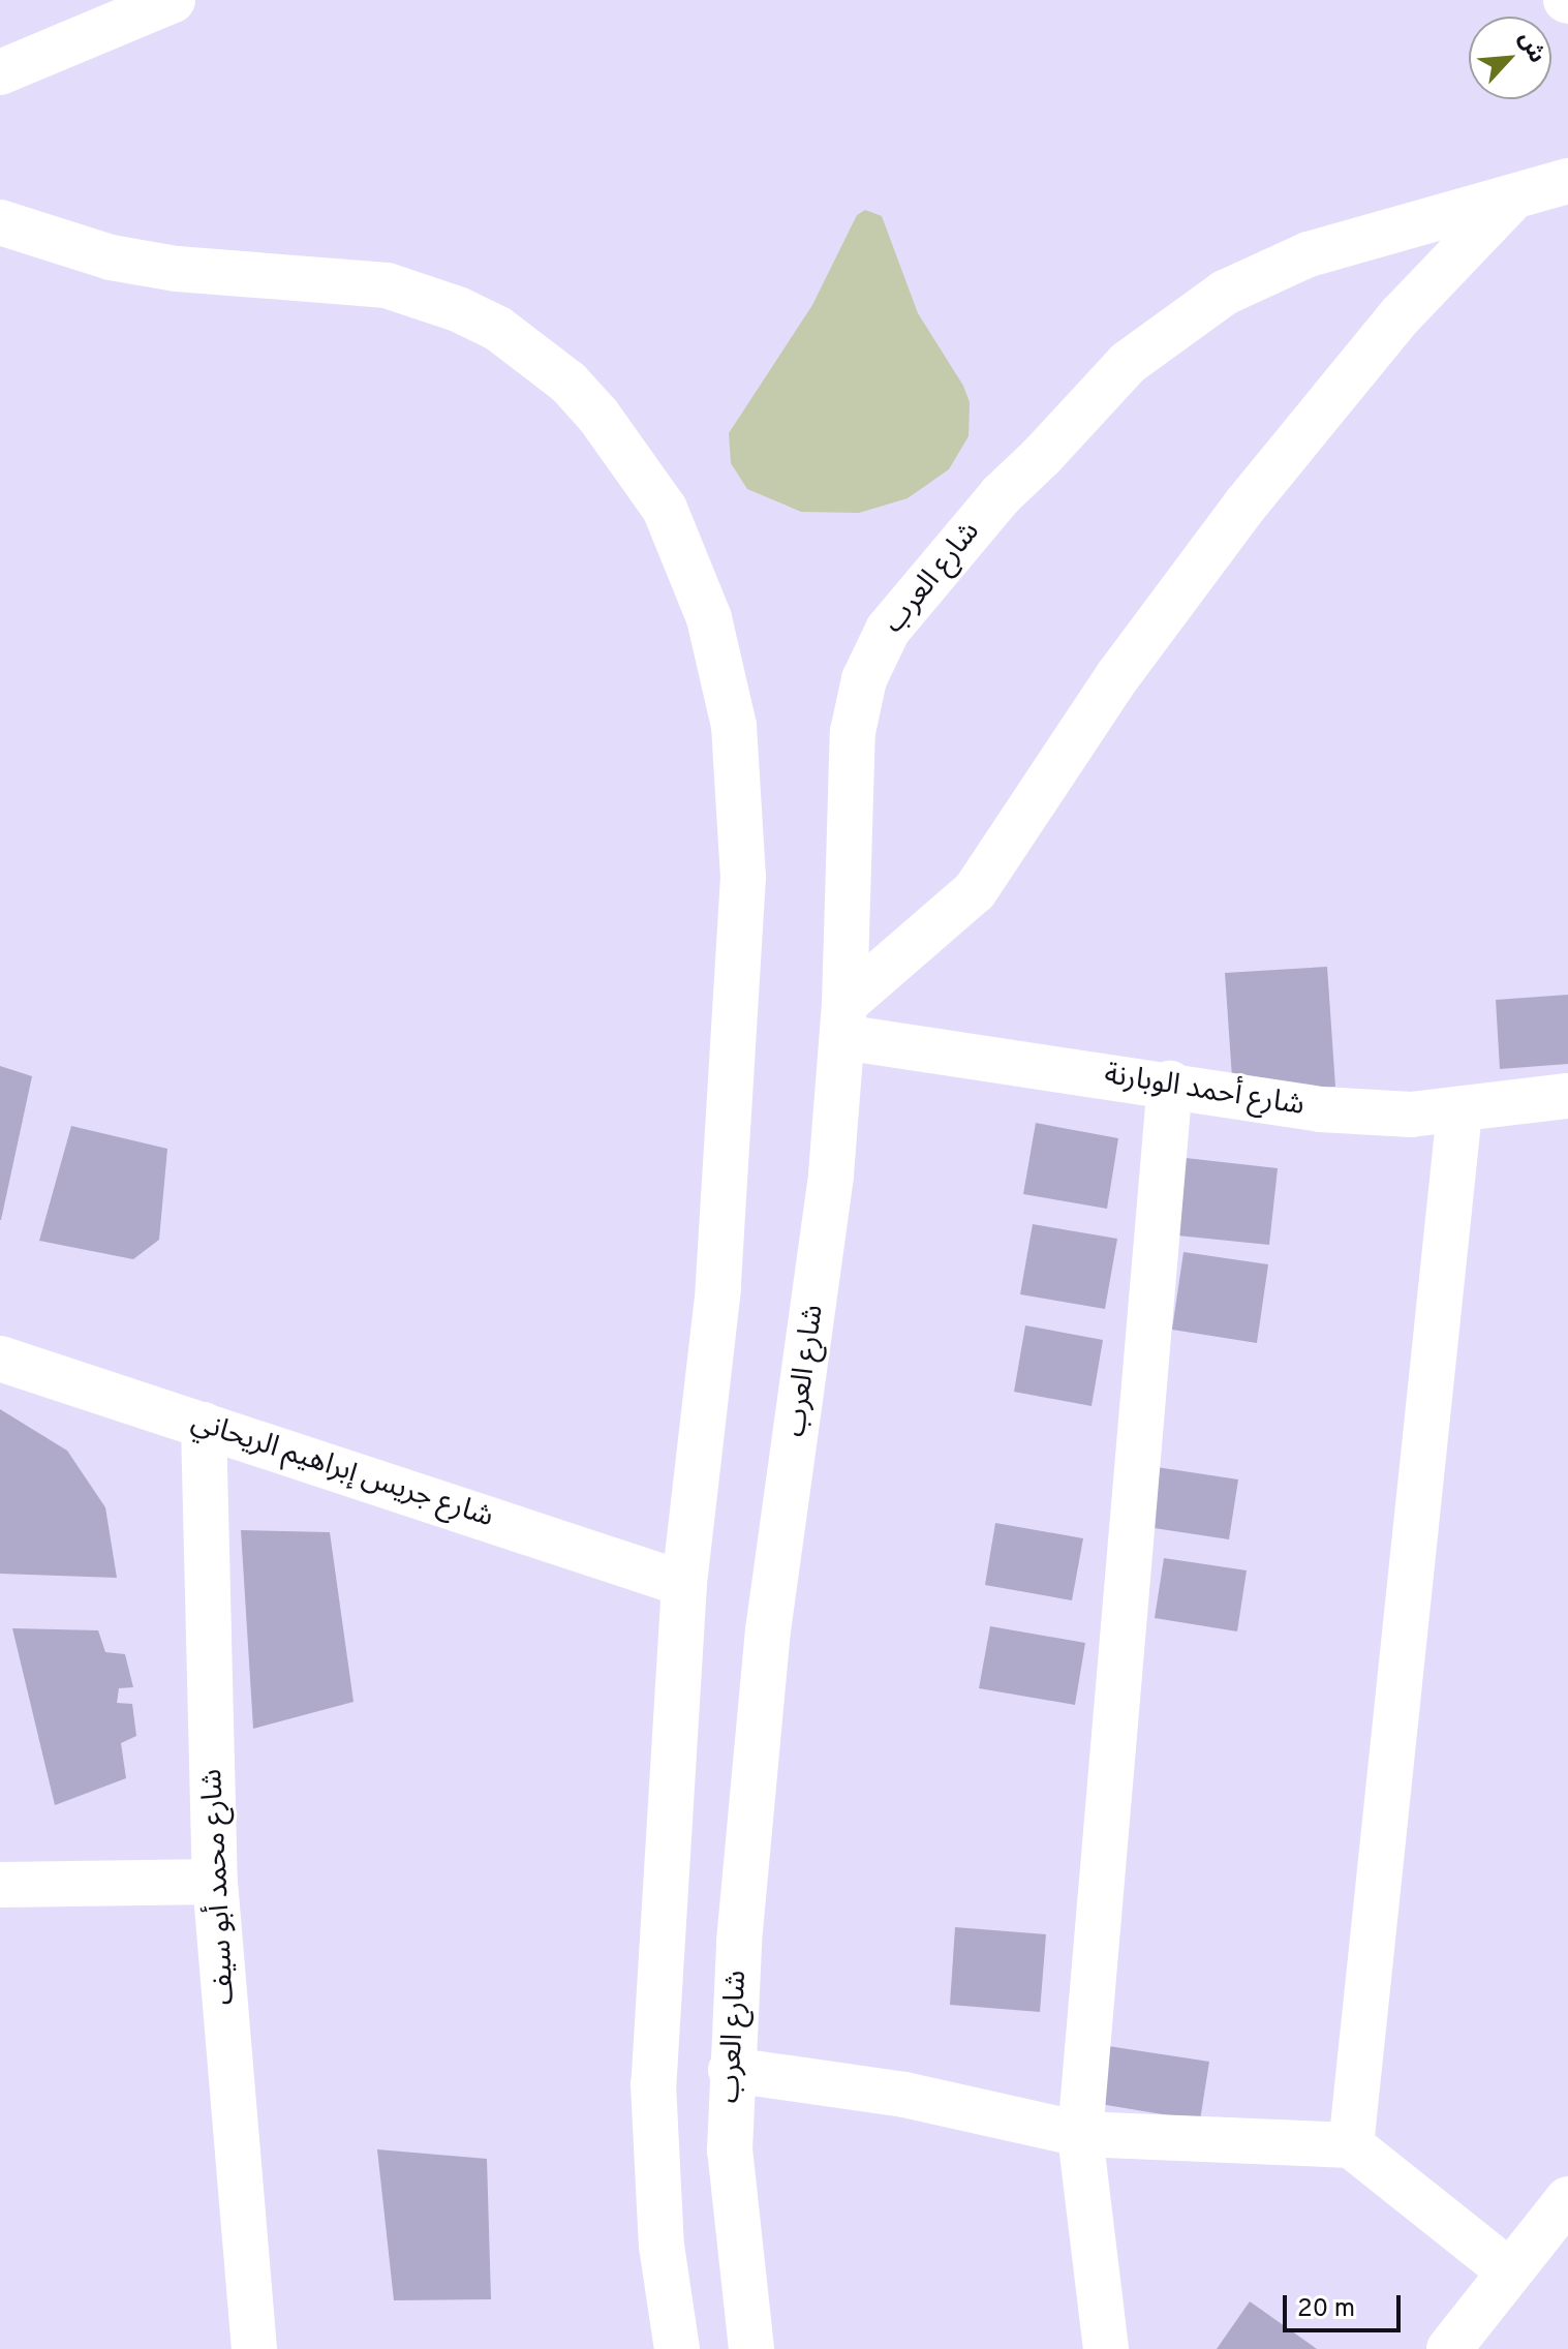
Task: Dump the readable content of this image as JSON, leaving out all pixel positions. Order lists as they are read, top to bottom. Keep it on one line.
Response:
{"streets":{"street":["شارع العرب","شارع أحمد الوبارنة","شارع جريس إبراهيم الريحاني","شارع محمد أبو سيف"]},"crossings":[["شارع العرب","شارع أحمد الوبارنة"],["شارع جريس إبراهيم الريحاني","شارع محمد أبو سيف"]],"scale_bar":"20 m","north":"top right"}
